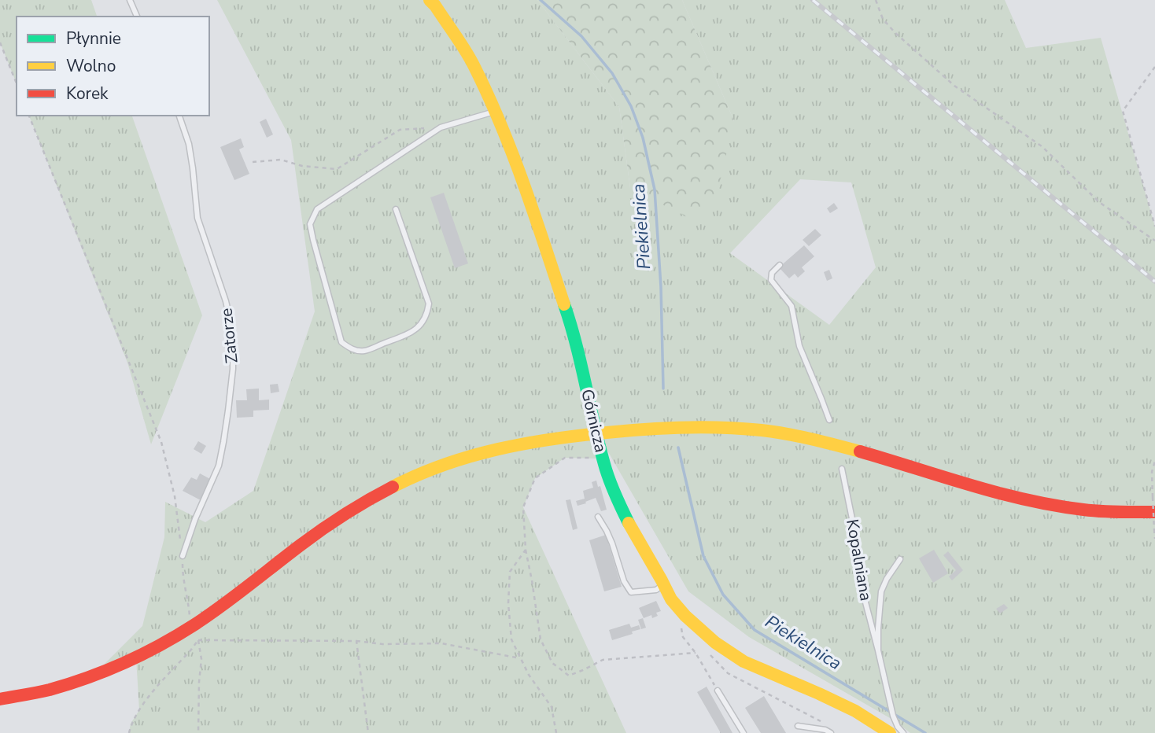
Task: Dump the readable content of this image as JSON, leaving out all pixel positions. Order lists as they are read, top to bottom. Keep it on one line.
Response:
{"streets":{"main road":["Górnicza"],"lane":["Zatorze","Kopalniana"]},"water":["Piekielnica"],"legend":["Płynnie","Wolno","Korek"]}
